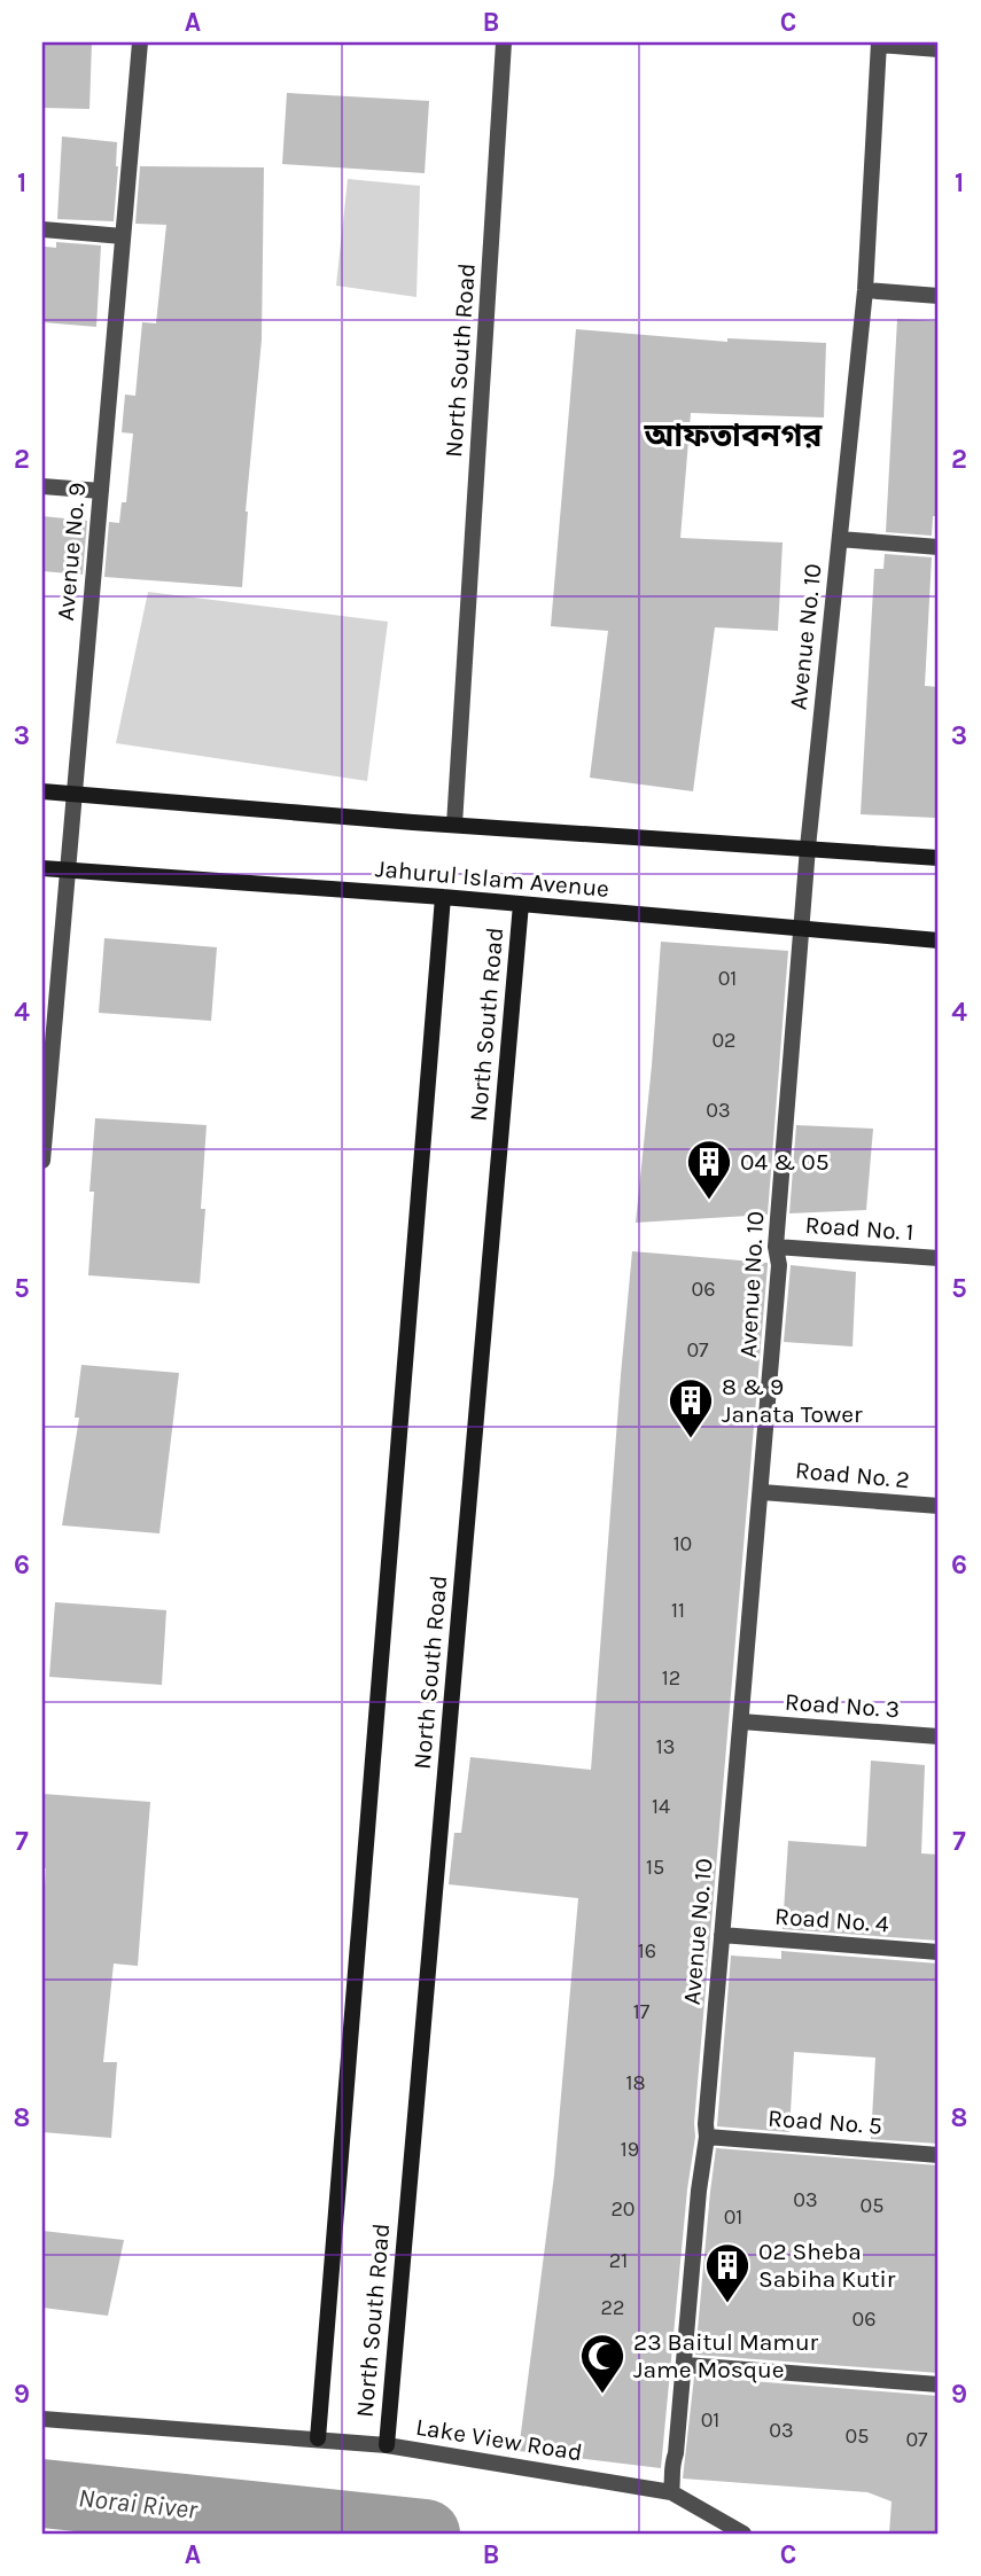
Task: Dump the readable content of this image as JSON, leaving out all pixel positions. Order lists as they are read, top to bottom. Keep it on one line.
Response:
{"streets":{"street":["North South Road","Avenue No. 9","Avenue No. 10","Jahurul Islam Avenue","Road No. 1","Road No. 2","Road No. 3","Road No. 4","Road No. 5","Lake View Road"]},"crossings":[["North South Road","Jahurul Islam Avenue"],["North South Road","Lake View Road"],["Avenue No. 9","Jahurul Islam Avenue"],["Avenue No. 10","Jahurul Islam Avenue"],["Avenue No. 10","Road No. 1"],["Avenue No. 10","Road No. 2"],["Avenue No. 10","Road No. 3"],["Avenue No. 10","Road No. 4"],["Avenue No. 10","Road No. 5"],["Avenue No. 10","Lake View Road"]],"districts":["আফতাবনগর"],"water":["Norai River"],"places":{"building":["04 & 05","8 & 9 Janata Tower","02 Sheba Sabiha Kutir"],"mosque":["23 Baitul Mamur Jame Mosque"]},"house_numbers":["01","02","03","06","07","10","11","12","13","14","15","16","17","18","19","03","05","20","01","21","22","06","01","03","05","07"],"grid":{"columns":["A","B","C"],"rows":["1","2","3","4","5","6","7","8","9"]}}
